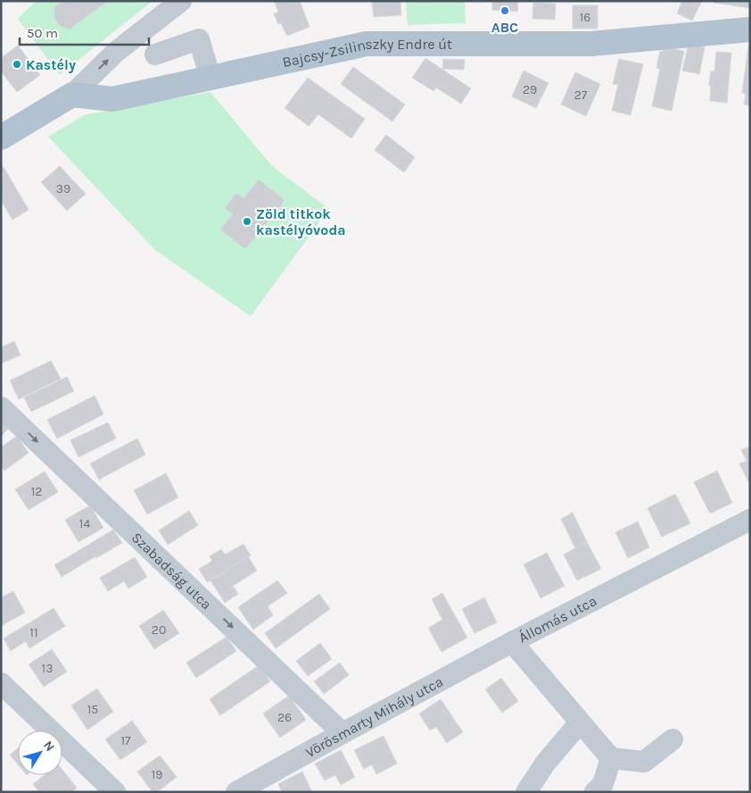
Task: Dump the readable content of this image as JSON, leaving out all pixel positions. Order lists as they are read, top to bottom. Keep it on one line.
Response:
{"streets":{"main road":["Bajcsy-Zsilinszky Endre út"],"street":["Szabadság utca","Állomás utca","Vörösmarty Mihály utca"]},"crossings":[["Szabadság utca","Vörösmarty Mihály utca"],["Állomás utca","Vörösmarty Mihály utca"]],"one_way":["Szabadság utca"],"places":["ABC","Kastély","Zöld titkok kastélyóvoda"],"house_numbers":["16","29","27","39","12","14","20","11","13","15","26","17","19"],"scale_bar":"50 m","north":"top right"}
